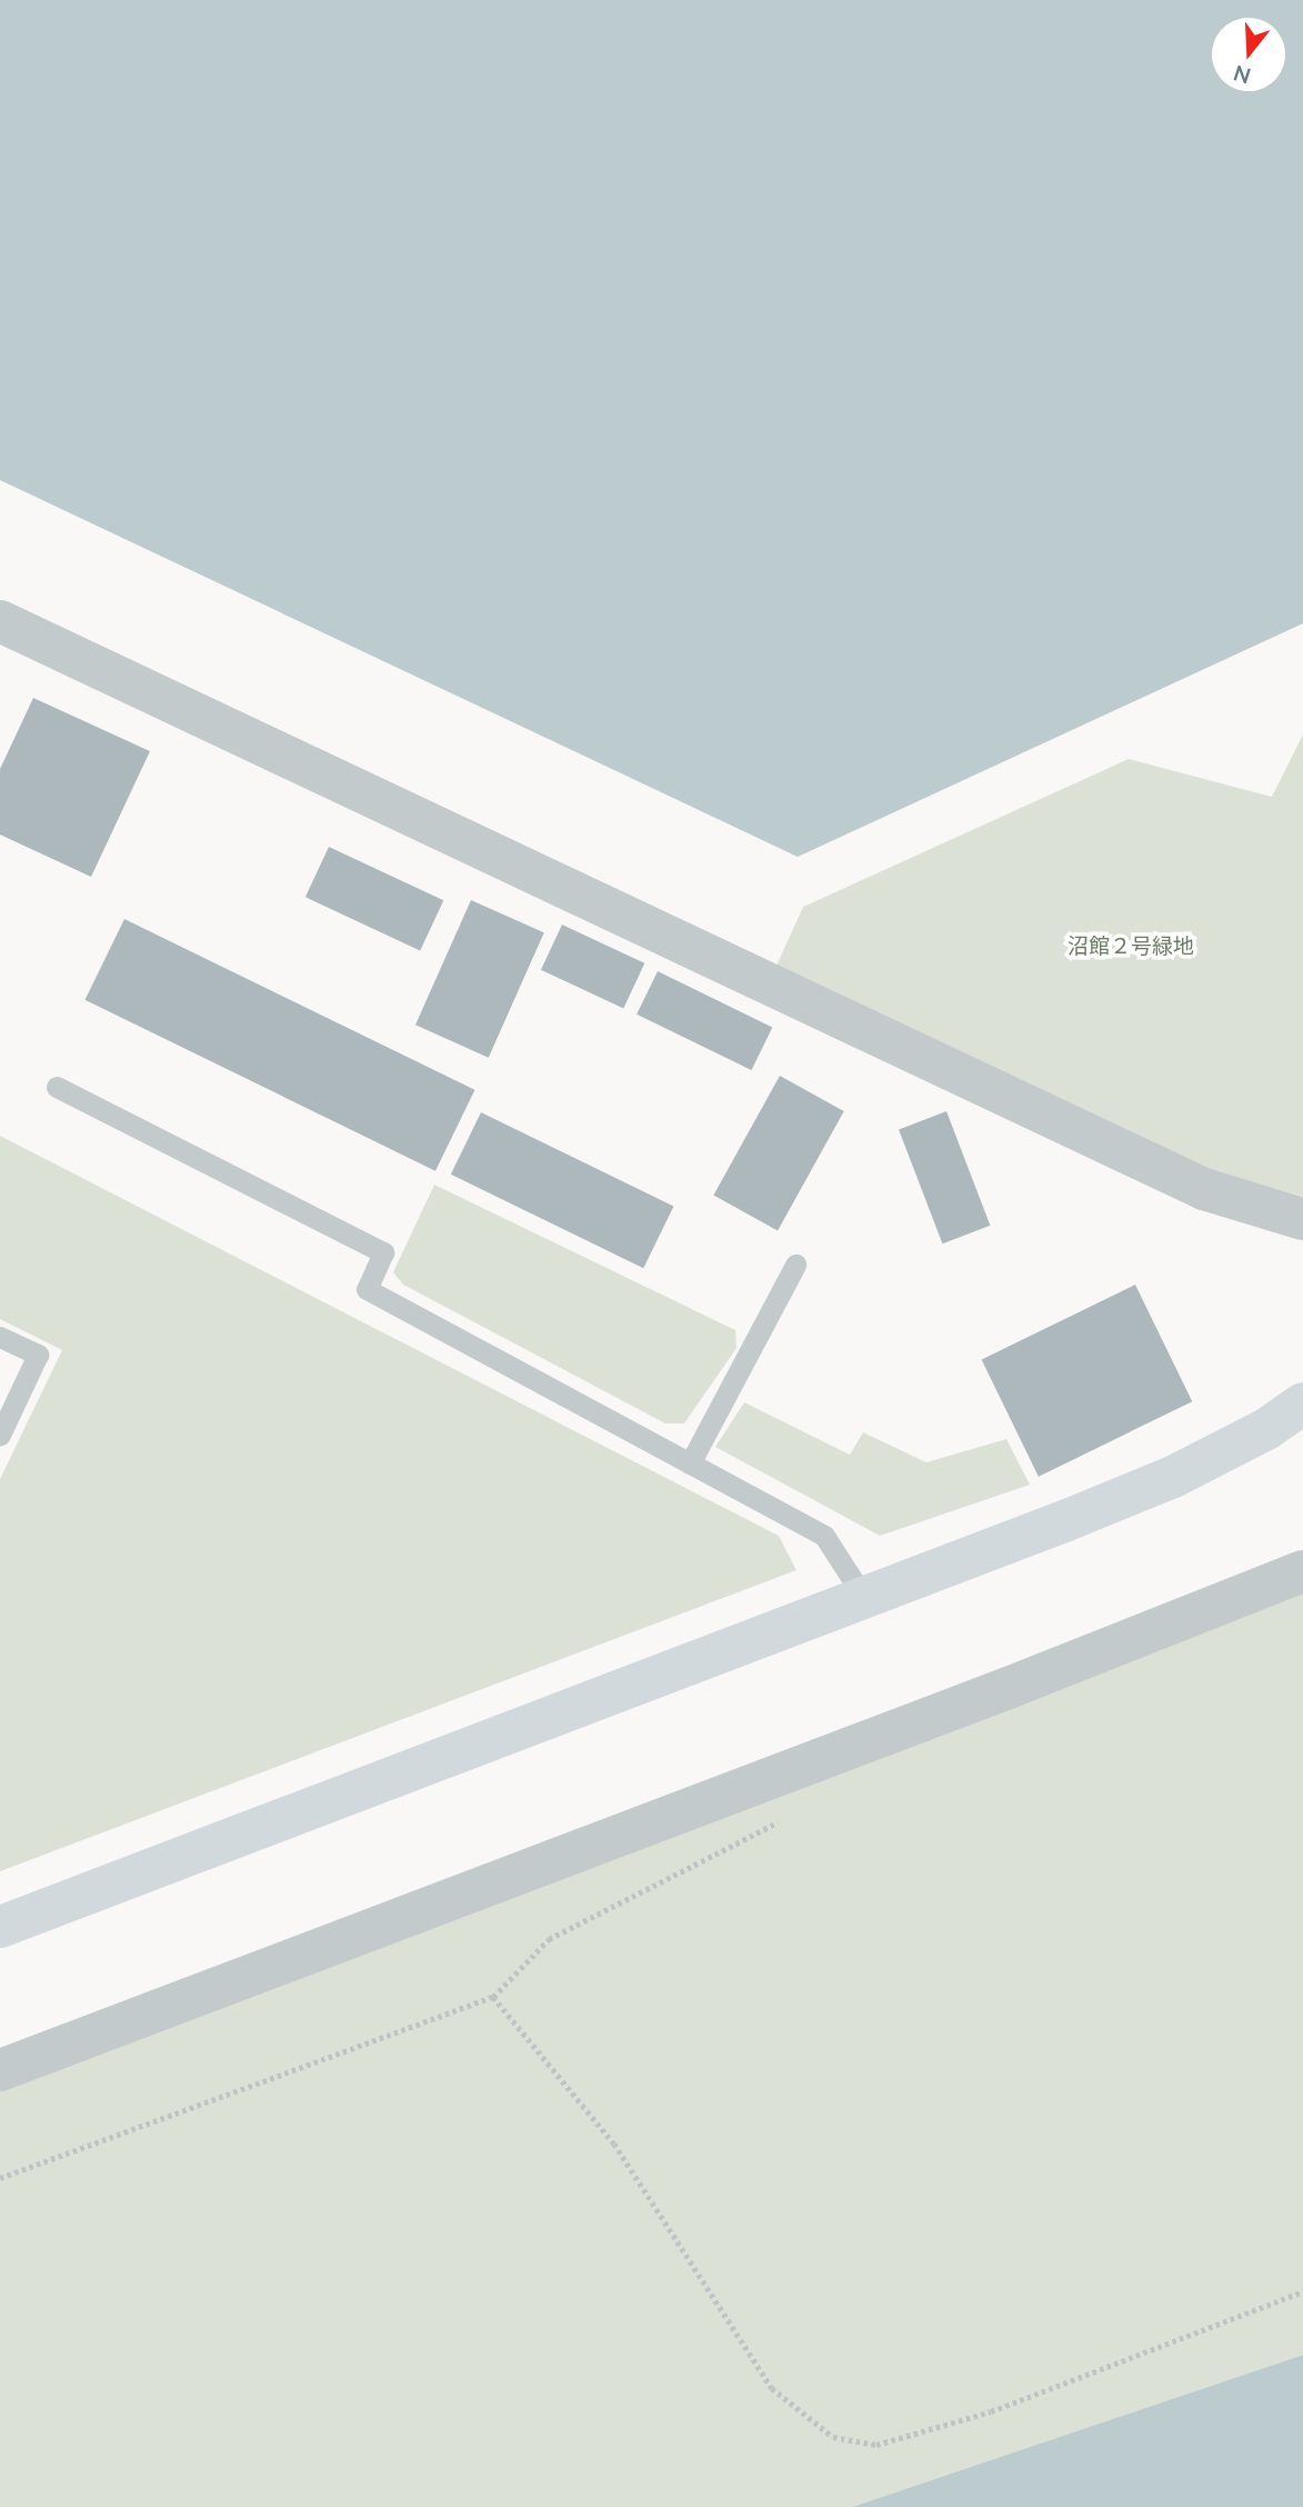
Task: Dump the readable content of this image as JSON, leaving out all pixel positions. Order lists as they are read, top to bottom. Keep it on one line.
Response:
{"parks":["沼館２号緑地"],"north":"bottom"}
